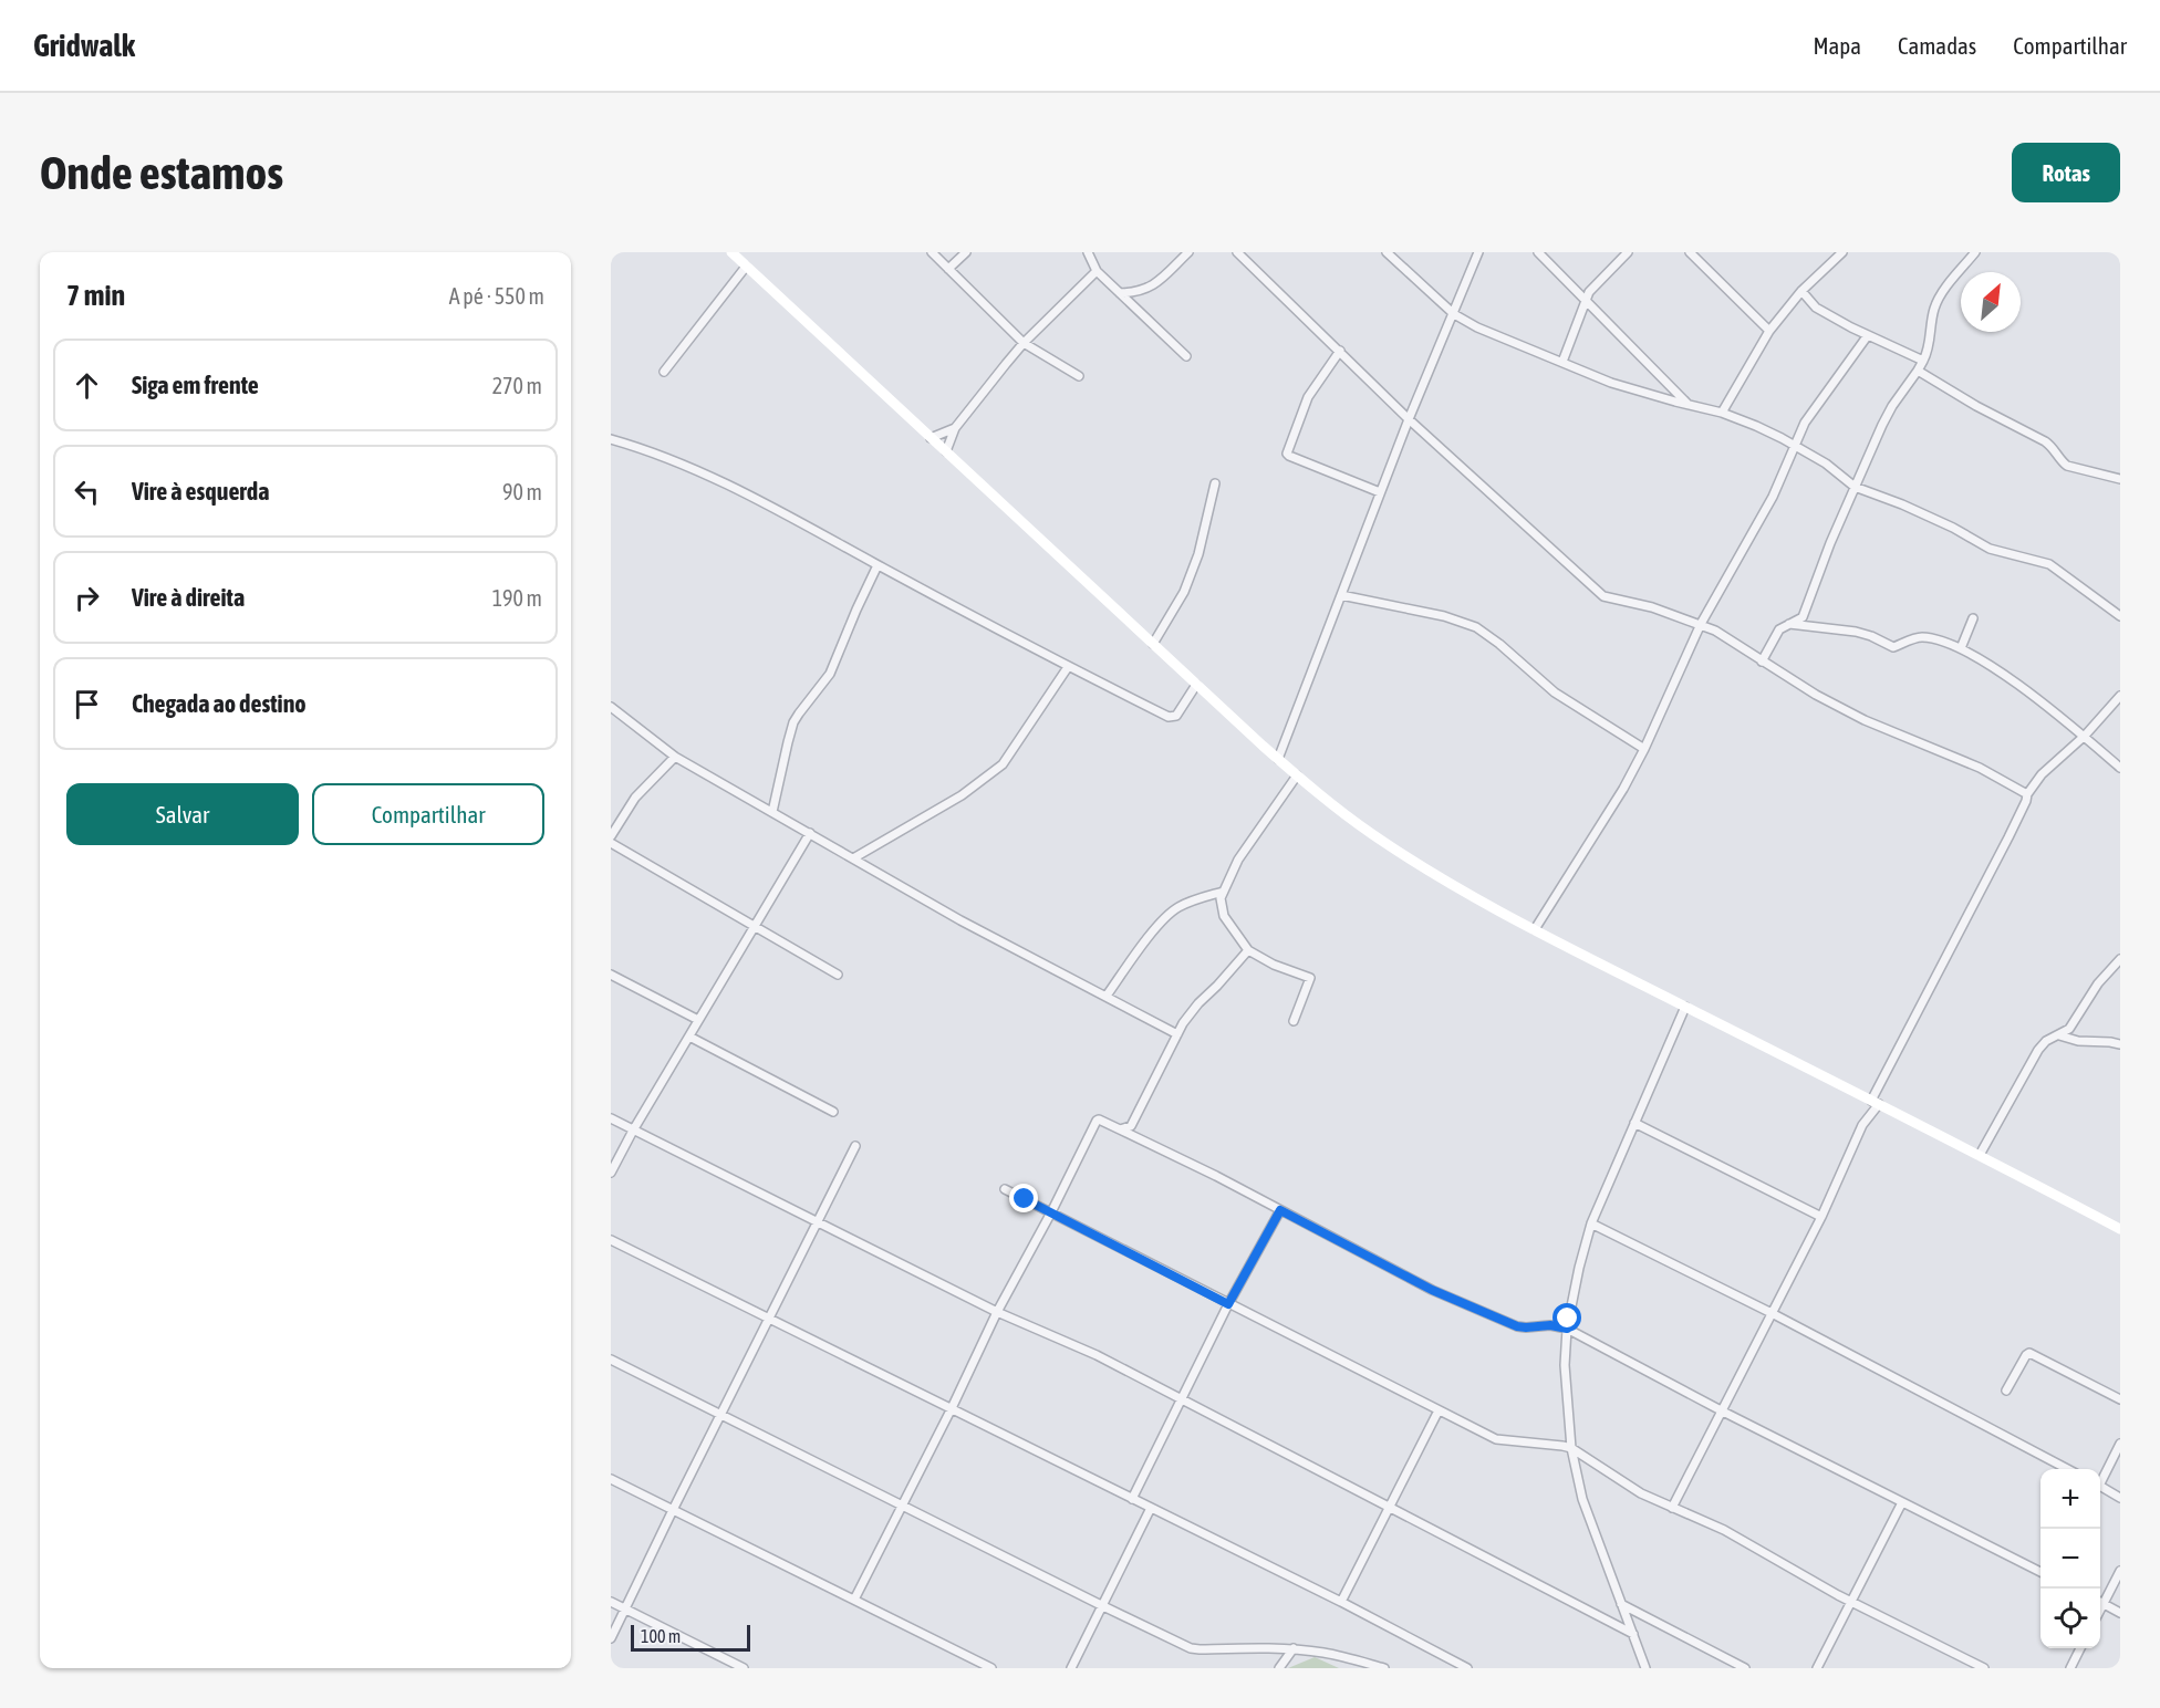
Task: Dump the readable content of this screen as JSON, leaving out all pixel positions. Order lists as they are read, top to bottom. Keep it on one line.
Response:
{"scale_bar":"100 m","north":"top right","page":{"header":"Gridwalk","nav":["Mapa","Camadas","Compartilhar"],"buttons":["Rotas",["Salvar","Compartilhar"]],"title":"Onde estamos","heading":["7 min","A pé · 550 m"],"list":[["Siga em frente","270 m"],["Vire à esquerda","90 m"],["Vire à direita","190 m"],"Chegada ao destino"],"map_buttons":["+","−"],"scale":"100 m"}}
